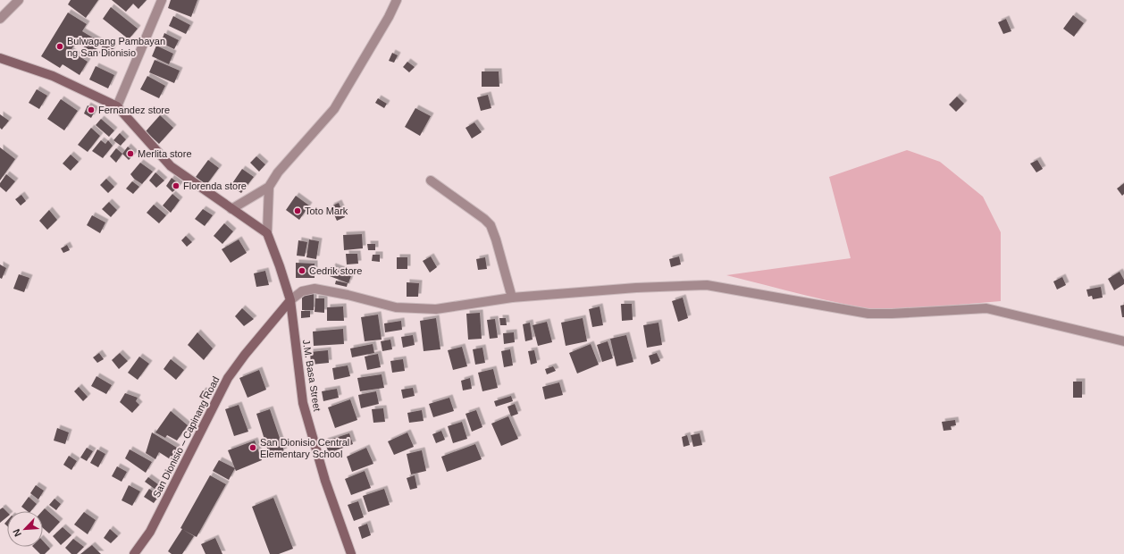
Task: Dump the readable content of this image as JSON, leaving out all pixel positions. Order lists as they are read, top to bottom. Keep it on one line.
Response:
{"streets":{"main road":["J.M. Basa Street","San Dionisio – Capinang Road"]},"crossings":[["J.M. Basa Street","San Dionisio – Capinang Road"]],"places":["Bulwagang Pambayan ng San Dionisio","Fernandez store","Merlita store","Florenda store","Toto Mark","Cedrik store","San Dionisio Central Elementary School"],"north":"bottom left"}
